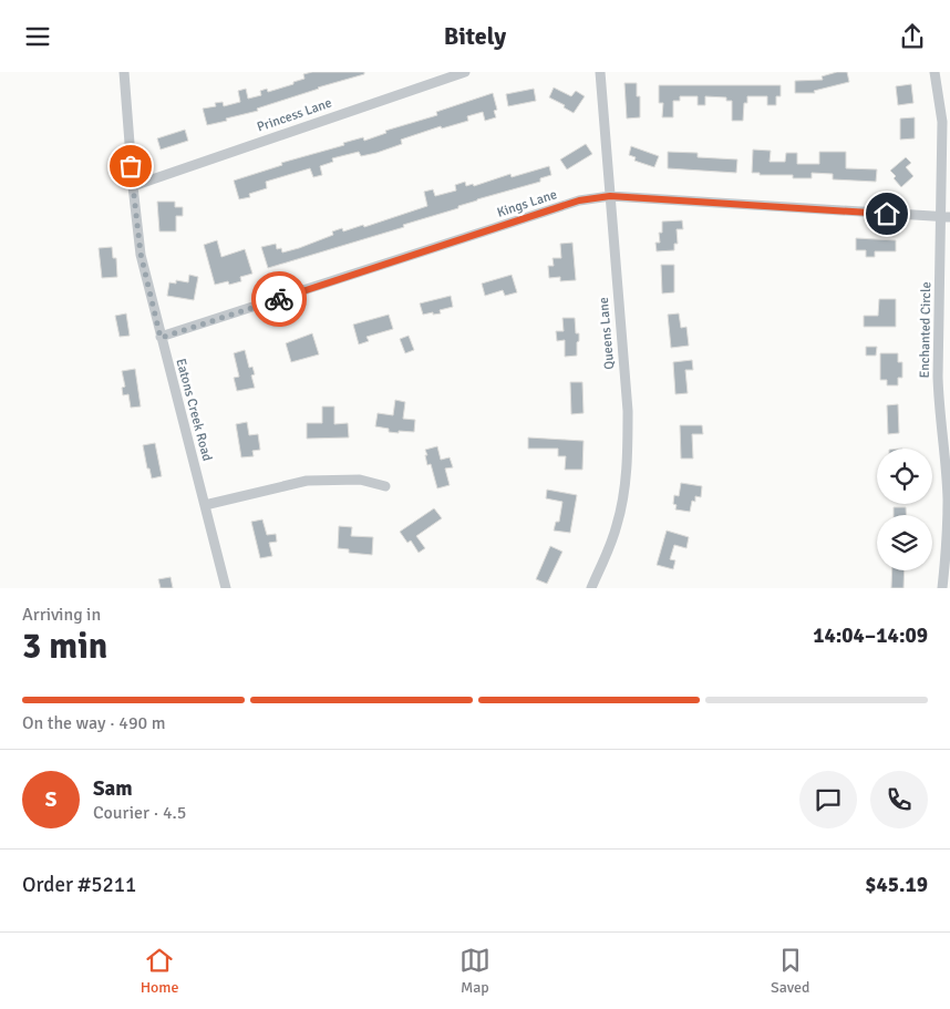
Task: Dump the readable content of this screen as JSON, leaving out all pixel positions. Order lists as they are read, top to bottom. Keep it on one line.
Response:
{"streets":{"street":["Princess Lane","Kings Lane","Enchanted Circle","Queens Lane","Eatons Creek Road"]},"crossings":[["Princess Lane","Eatons Creek Road"],["Kings Lane","Enchanted Circle"],["Kings Lane","Queens Lane"],["Kings Lane","Eatons Creek Road"]],"page":{"header":"Bitely","heading":["3 min","Arriving in","14:04–14:09"],"panel":["Sam","Courier · 4.5","Order #5211","$45.19"],"bar":"On the way · 490 m","round":"S","tabs":["Home","Map","Saved"]}}
